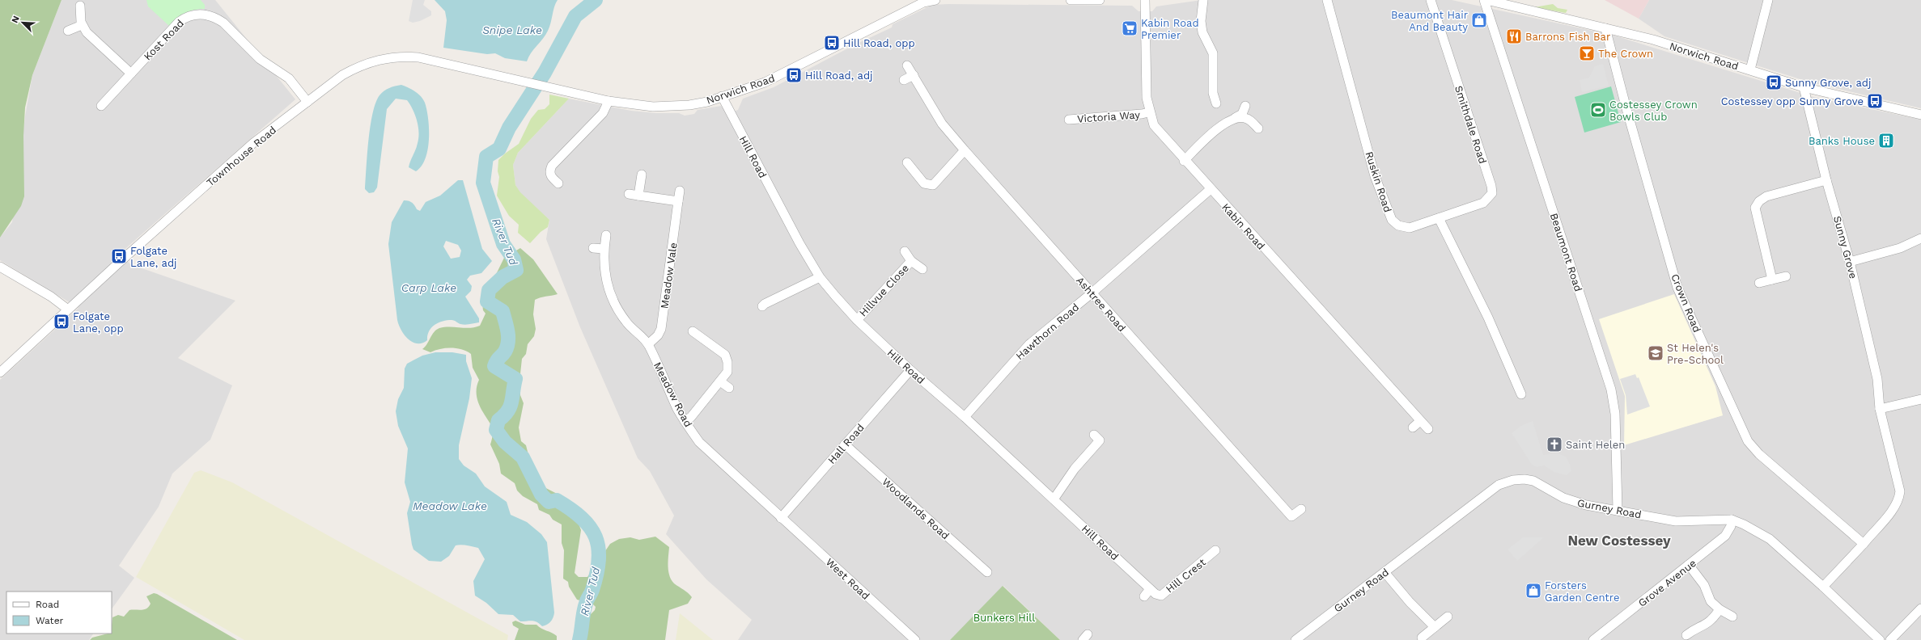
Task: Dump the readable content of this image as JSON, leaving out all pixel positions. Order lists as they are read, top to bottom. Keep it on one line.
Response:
{"streets":{"street":["Kost Road","Norwich Road","Victoria Way","Smithdale Road","Townhouse Road","Hill Road","Ruskin Road","Kabin Road","Sunny Grove","Beaumont Road","Meadow Vale","Hillvue Close","Crown Road","Ashtree Road","Hawthorn Road","Meadow Road","Hall Road","Woodlands Road","Gurney Road","Hill Crest","West Road","Grove Avenue"]},"crossings":[["Kost Road","Townhouse Road"],["Norwich Road","Townhouse Road"],["Norwich Road","Hill Road"],["Norwich Road","Sunny Grove"],["Norwich Road","Beaumont Road"],["Norwich Road","Crown Road"],["Victoria Way","Kabin Road"],["Smithdale Road","Ruskin Road"],["Hill Road","Hillvue Close"],["Hill Road","Hawthorn Road"],["Hill Road","Hall Road"],["Hill Road","Hill Crest"],["Kabin Road","Hawthorn Road"],["Sunny Grove","Crown Road"],["Beaumont Road","Gurney Road"],["Meadow Vale","Meadow Road"],["Ashtree Road","Hawthorn Road"],["Meadow Road","Hall Road"],["Meadow Road","West Road"],["Hall Road","Woodlands Road"],["Hall Road","West Road"],["Gurney Road","Grove Avenue"]],"districts":["New Costessey"],"water":["Snipe Lake","River Tud","Carp Lake","Meadow Lake"],"parks":["Bunkers Hill"],"places":{"shop":["Beaumont Hair And Beauty","Forsters Garden Centre"],"supermarket":["Kabin Road Premier"],"restaurant":["Barrons Fish Bar"],"bus stop":["Hill Road, opp","Hill Road, adj","Sunny Grove, adj","Costessey opp Sunny Grove","Folgate Lane, adj","Folgate Lane, opp"],"bar":["The Crown"],"sports":["Costessey Crown Bowls Club"],"building":["Banks House"],"school or university":["St Helen's Pre-School"],"church":["Saint Helen"]},"legend":["Road","Water"],"north":"top left"}
